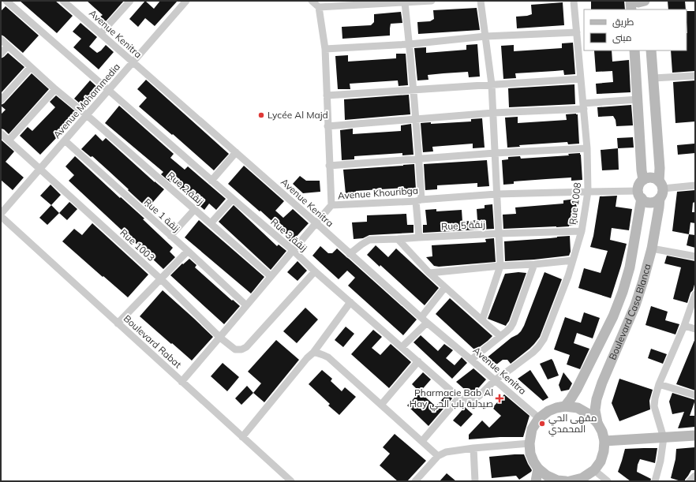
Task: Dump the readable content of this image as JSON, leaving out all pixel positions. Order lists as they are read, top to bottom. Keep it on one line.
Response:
{"streets":{"main road":["Boulevard Casa Blanca"],"street":["Avenue Kenitra","Avenue Mohammedia","Rue 2 زنقة","Avenue Khouribga","Rue 1008","Rue 1 زنقة","Rue 5 زنقة","Rue 3 زنقة","Rue 1003","Boulevard Rabat"]},"crossings":[["Avenue Kenitra","Avenue Mohammedia"],["Avenue Kenitra","Avenue Khouribga"],["Avenue Kenitra","Rue 1008"],["Avenue Kenitra","Rue 5 زنقة"],["Avenue Mohammedia","Rue 2 زنقة"],["Avenue Mohammedia","Rue 1 زنقة"],["Avenue Mohammedia","Rue 3 زنقة"],["Avenue Mohammedia","Rue 1003"],["Rue 2 زنقة","Avenue Khouribga"],["Avenue Khouribga","Rue 1008"],["Avenue Khouribga","Rue 1 زنقة"],["Avenue Khouribga","Rue 3 زنقة"],["Avenue Khouribga","Rue 1003"],["Avenue Khouribga","Boulevard Casa Blanca"],["Avenue Khouribga","Boulevard Rabat"],["Rue 1008","Rue 5 زنقة"],["Rue 3 زنقة","Rue 1003"]],"places":{"other":["Lycée Al Majd","مقهى الحي المحمدي"],"health":["Pharmacie Bab Al Hay صيدلية باب الحي"]},"legend":["طريق","مبنى"]}
